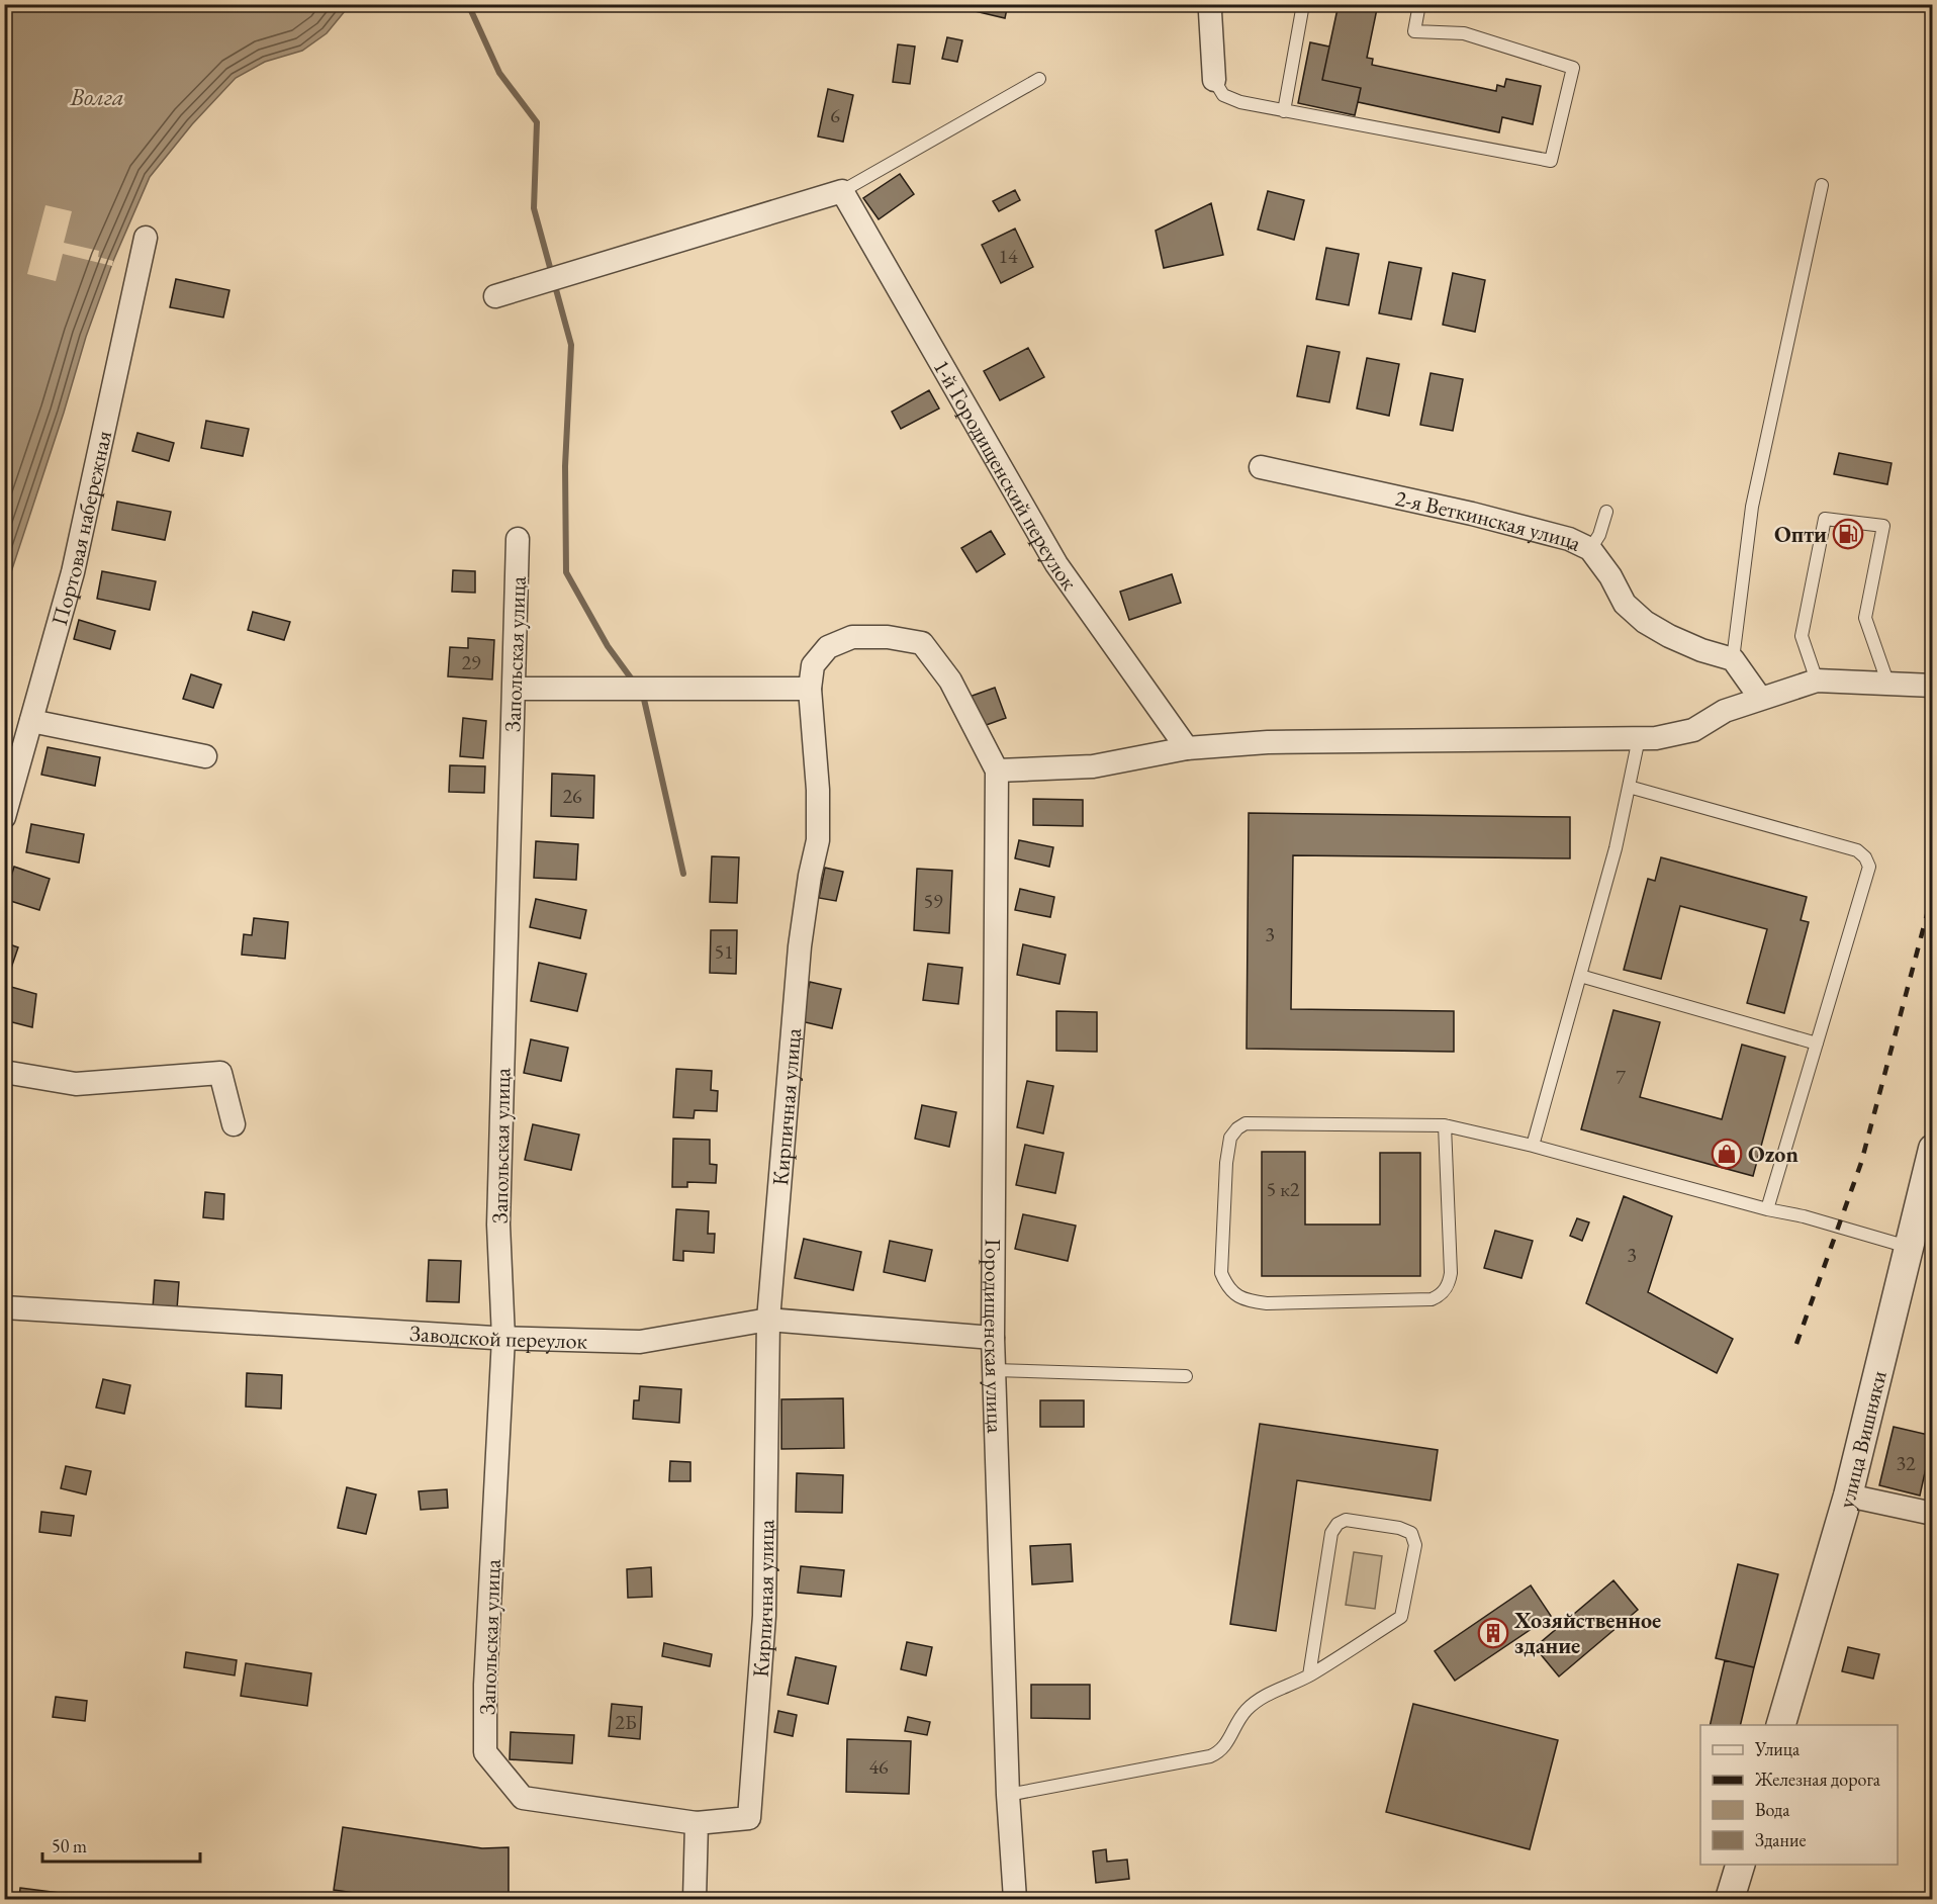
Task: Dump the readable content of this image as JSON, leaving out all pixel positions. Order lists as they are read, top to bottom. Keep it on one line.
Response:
{"streets":{"street":["1-й Городищенский переулок","2-я Веткинская улица","Портовая набережная","Запольская улица","Кирпичная улица","Городищенская улица","Заводской переулок","улица Вишняки"]},"crossings":[["Запольская улица","Кирпичная улица"],["Запольская улица","Заводской переулок"],["Кирпичная улица","Городищенская улица"],["Кирпичная улица","Заводской переулок"],["Городищенская улица","Заводской переулок"]],"water":["Волга"],"places":{"fuel station":["Опти"],"shop":["Ozon"],"building":["Хозяйственное здание"]},"house_numbers":["6","14","29","26","59","3","51","7","5 к2","3","32","2Б","46"],"legend":["Улица","Железная дорога","Вода","Здание"],"scale_bar":"50 m"}
